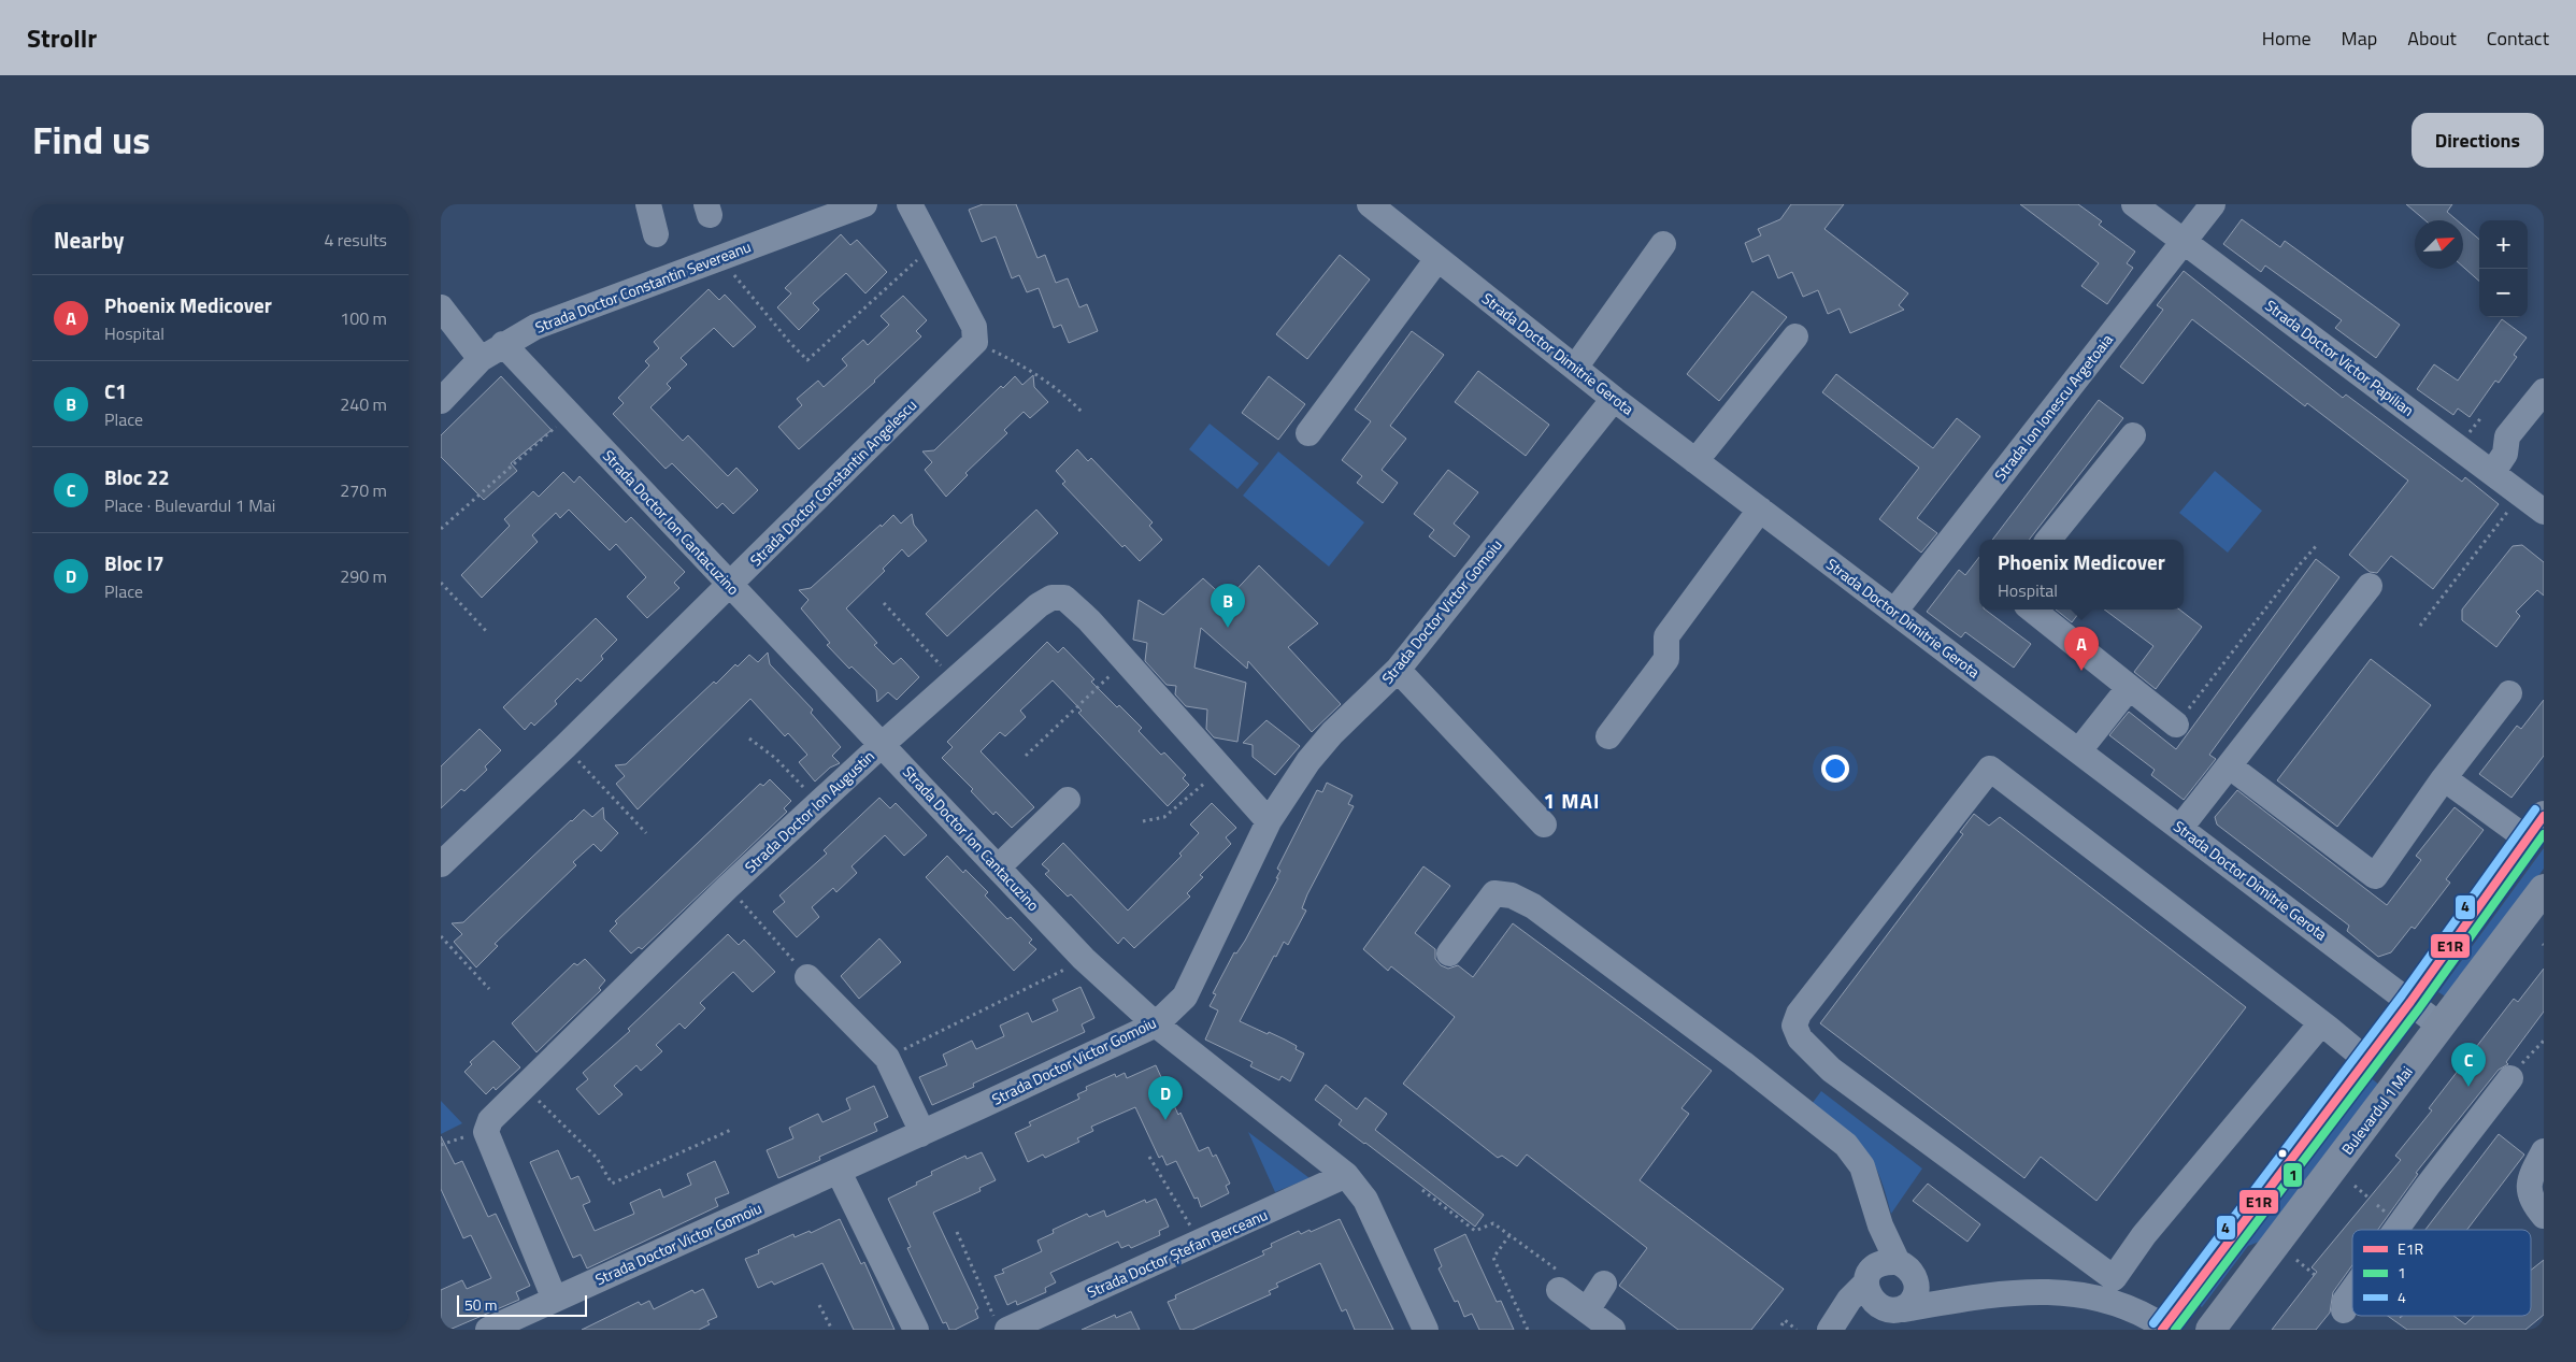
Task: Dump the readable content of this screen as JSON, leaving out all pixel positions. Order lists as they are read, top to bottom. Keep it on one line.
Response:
{"streets":{"main road":["Bulevardul 1 Mai"],"street":["Strada Doctor Constantin Severeanu","Strada Doctor Dimitrie Gerota","Strada Doctor Victor Papilian","Strada Ion Ionescu Argetoaia","Strada Doctor Constantin Angelescu","Strada Doctor Ion Cantacuzino","Strada Doctor Victor Gomoiu","Strada Doctor Ion Augustin","Strada Doctor Ștefan Berceanu"]},"crossings":[["Strada Doctor Constantin Severeanu","Strada Doctor Ion Cantacuzino"],["Strada Doctor Dimitrie Gerota","Strada Ion Ionescu Argetoaia"],["Strada Doctor Dimitrie Gerota","Strada Doctor Victor Gomoiu"],["Strada Doctor Dimitrie Gerota","Bulevardul 1 Mai"],["Strada Doctor Victor Papilian","Strada Ion Ionescu Argetoaia"],["Strada Doctor Constantin Angelescu","Strada Doctor Ion Cantacuzino"],["Strada Doctor Ion Cantacuzino","Strada Doctor Victor Gomoiu"],["Strada Doctor Ion Cantacuzino","Strada Doctor Ion Augustin"],["Strada Doctor Ion Cantacuzino","Strada Doctor Ștefan Berceanu"],["Strada Doctor Victor Gomoiu","Strada Doctor Ion Augustin"]],"districts":["1 MAI"],"lines":["transit line 4","transit line E1R","transit line 1"],"legend":["E1R","1","4"],"scale_bar":"50 m","north":"top right","page":{"header":"Strollr","nav":["Home","Map","About","Contact"],"title":"Find us","buttons":"Directions","heading":["Nearby","4 results"],"map_buttons":["+","−"],"list":[{"mark":"A","name":"Phoenix Medicover","note":"Hospital","value":"100 m"},{"mark":"B","name":"C1","note":"Place","value":"240 m"},{"mark":"C","name":"Bloc 22","note":"Place · Bulevardul 1 Mai","value":"270 m"},{"mark":"D","name":"Bloc I7","note":"Place","value":"290 m"}],"popup":["Phoenix Medicover","Hospital"],"pins":["B","A","C","D"],"scale":"50 m"}}
